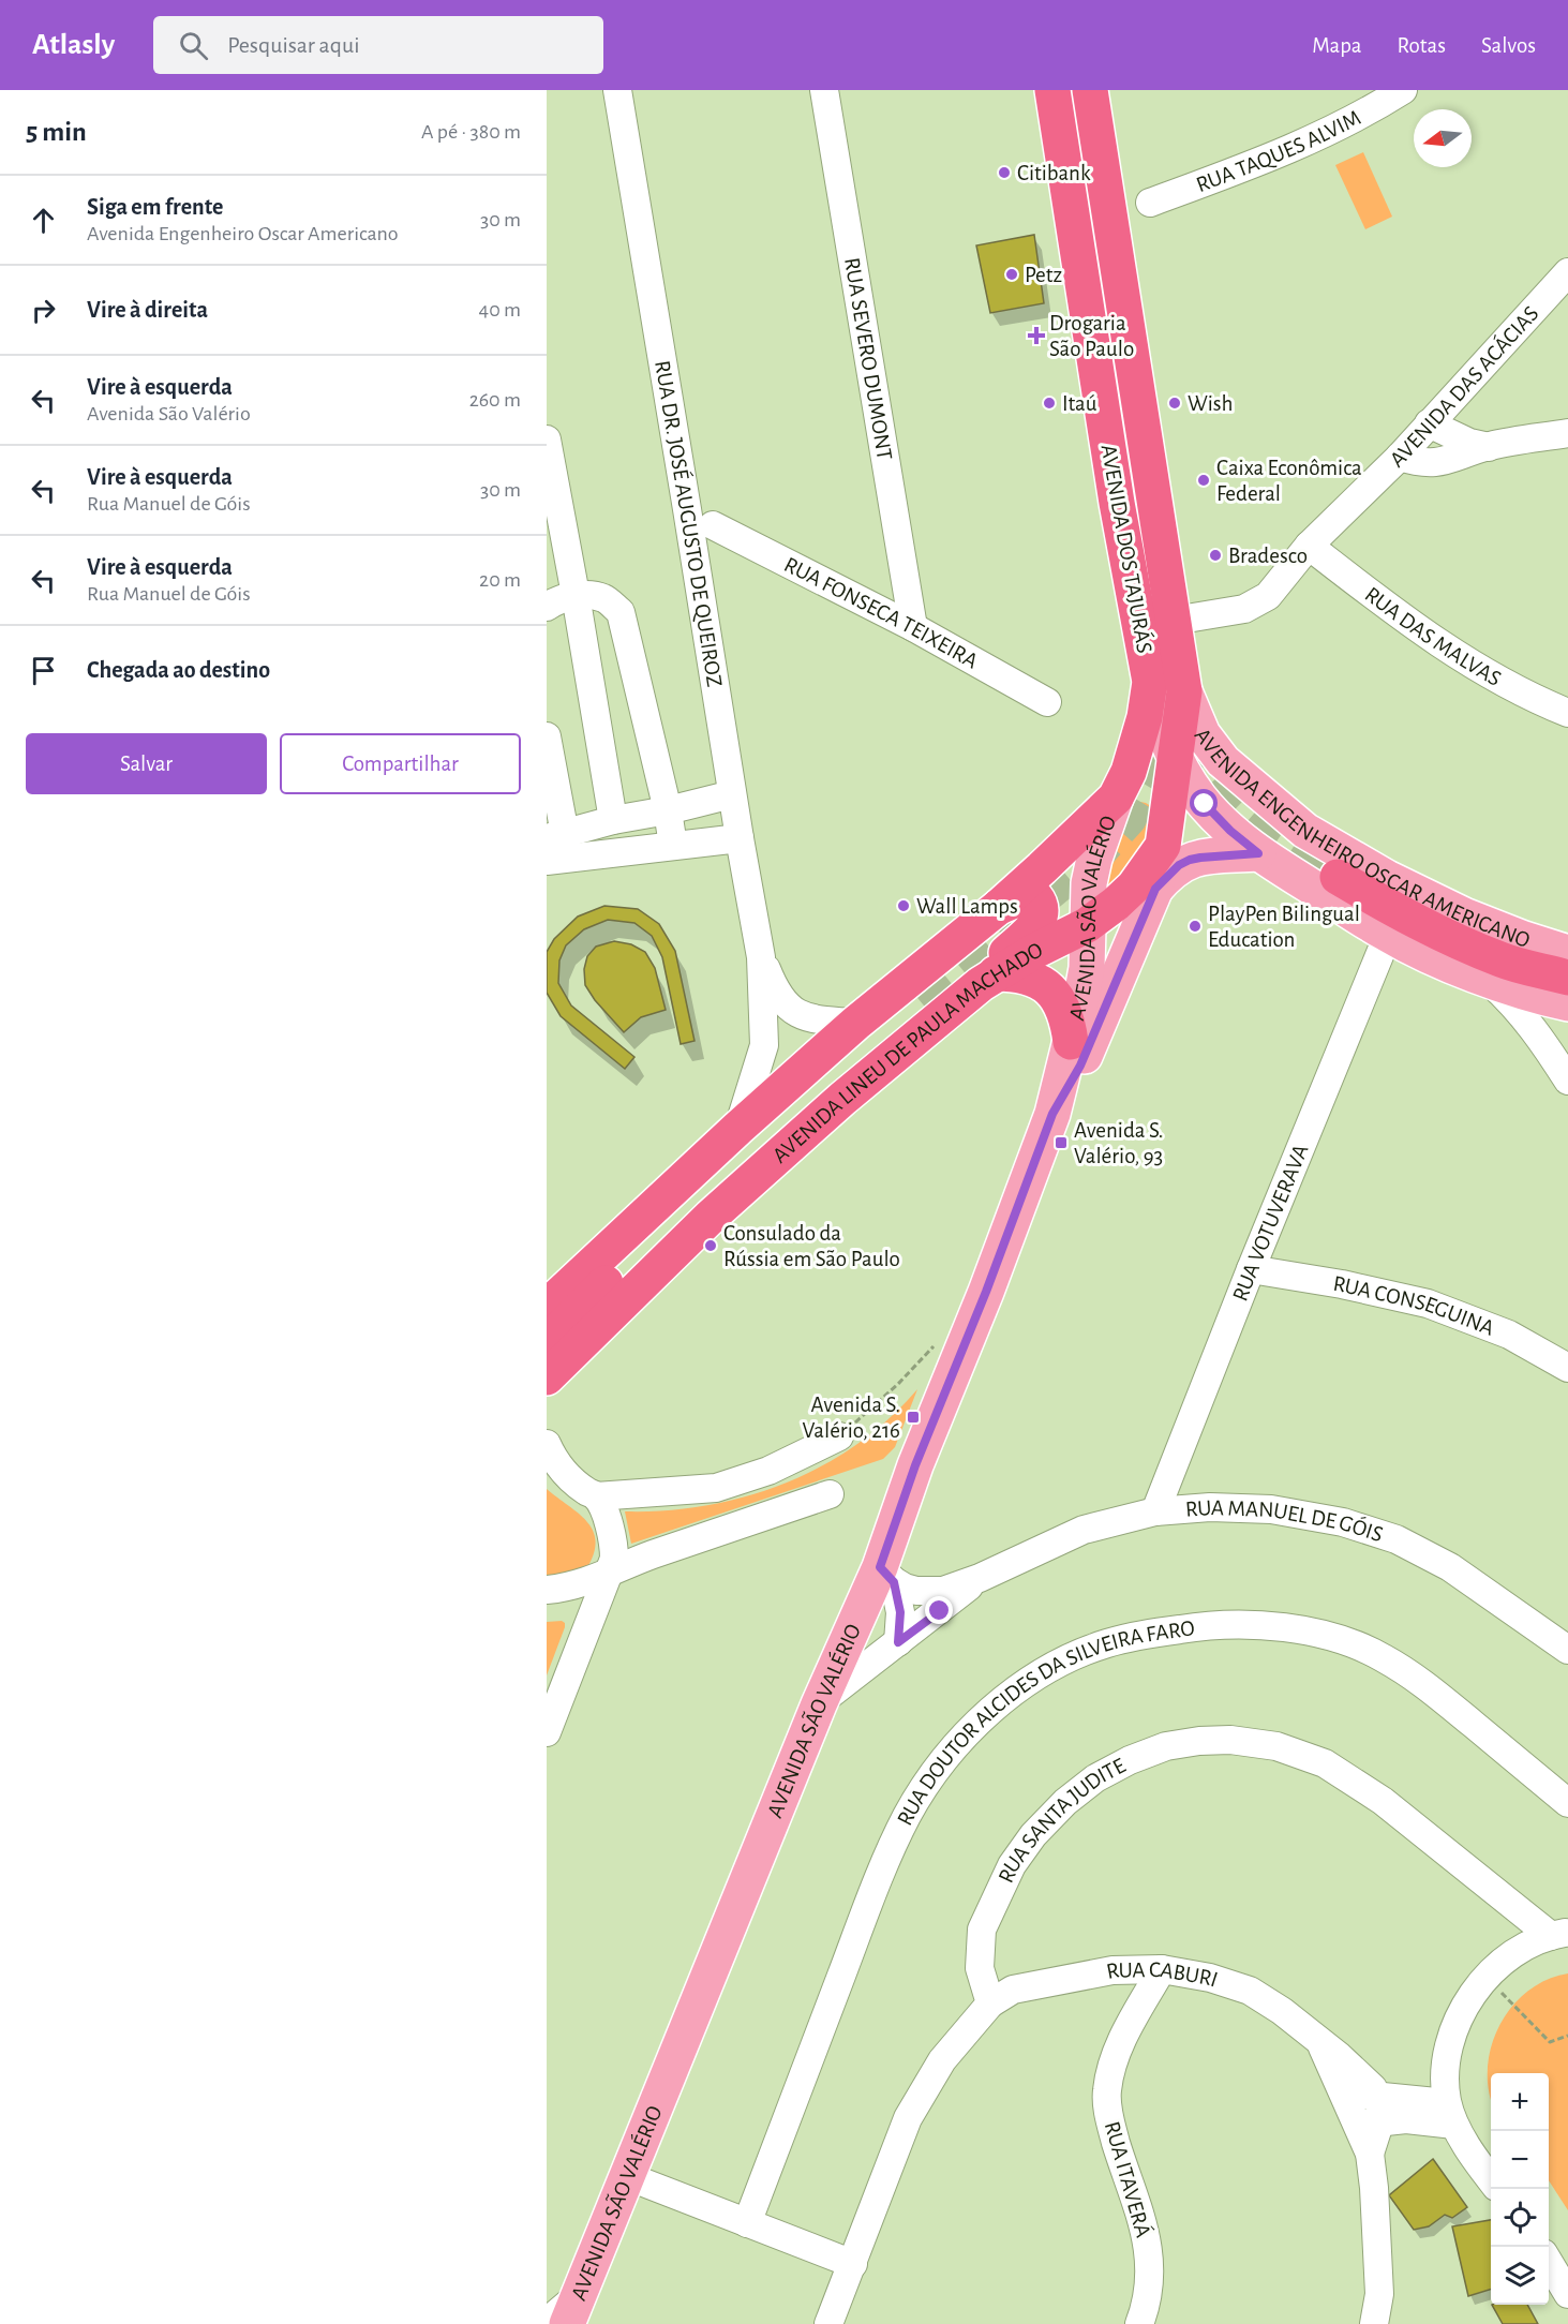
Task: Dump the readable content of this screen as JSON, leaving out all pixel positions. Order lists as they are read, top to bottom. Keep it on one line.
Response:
{"streets":{"highway":["AVENIDA DOS TAJURÁS","AVENIDA LINEU DE PAULA MACHADO"],"main road":["AVENIDA ENGENHEIRO OSCAR AMERICANO","AVENIDA SÃO VALÉRIO"],"street":["RUA TAQUES ALVIM","RUA SEVERO DUMONT","AVENIDA DAS ACÁCIAS","RUA DR. JOSÉ AUGUSTO DE QUEIROZ","RUA FONSECA TEIXEIRA","RUA DAS MALVAS","RUA VOTUVERAVA","RUA CONSEGUINA","RUA MANUEL DE GÓIS","RUA DOUTOR ALCIDES DA SILVEIRA FARO","RUA SANTA JUDITE","RUA CABURI","RUA ITAVERÁ"]},"crossings":[["RUA SEVERO DUMONT","RUA FONSECA TEIXEIRA"],["AVENIDA DAS ACÁCIAS","AVENIDA DOS TAJURÁS"],["AVENIDA DAS ACÁCIAS","RUA DAS MALVAS"],["AVENIDA DOS TAJURÁS","AVENIDA ENGENHEIRO OSCAR AMERICANO"],["AVENIDA DOS TAJURÁS","AVENIDA LINEU DE PAULA MACHADO"],["AVENIDA ENGENHEIRO OSCAR AMERICANO","AVENIDA LINEU DE PAULA MACHADO"],["AVENIDA ENGENHEIRO OSCAR AMERICANO","RUA VOTUVERAVA"],["AVENIDA SÃO VALÉRIO","AVENIDA LINEU DE PAULA MACHADO"],["AVENIDA SÃO VALÉRIO","RUA MANUEL DE GÓIS"],["RUA VOTUVERAVA","RUA CONSEGUINA"],["RUA VOTUVERAVA","RUA MANUEL DE GÓIS"],["RUA SANTA JUDITE","RUA CABURI"],["RUA CABURI","RUA ITAVERÁ"]],"places":{"other":["Citibank","Petz","Itaú","Wish","Caixa Econômica Federal","Bradesco","Wall Lamps","PlayPen Bilingual Education","Consulado da Rússia em São Paulo"],"health":["Drogaria São Paulo"],"transit":["Avenida S. Valério, 93","Avenida S. Valério, 216"]},"north":"left","page":{"header":"Atlasly","search":"Pesquisar aqui","nav":["Mapa","Rotas","Salvos"],"heading":["5 min","A pé · 380 m"],"list":[["Siga em frente","Avenida Engenheiro Oscar Americano","30 m"],["Vire à direita","40 m"],["Vire à esquerda","Avenida São Valério","260 m"],["Vire à esquerda","Rua Manuel de Góis","30 m"],["Vire à esquerda","Rua Manuel de Góis","20 m"],"Chegada ao destino"],"buttons":["Salvar","Compartilhar"],"map_buttons":["+","−"]}}
